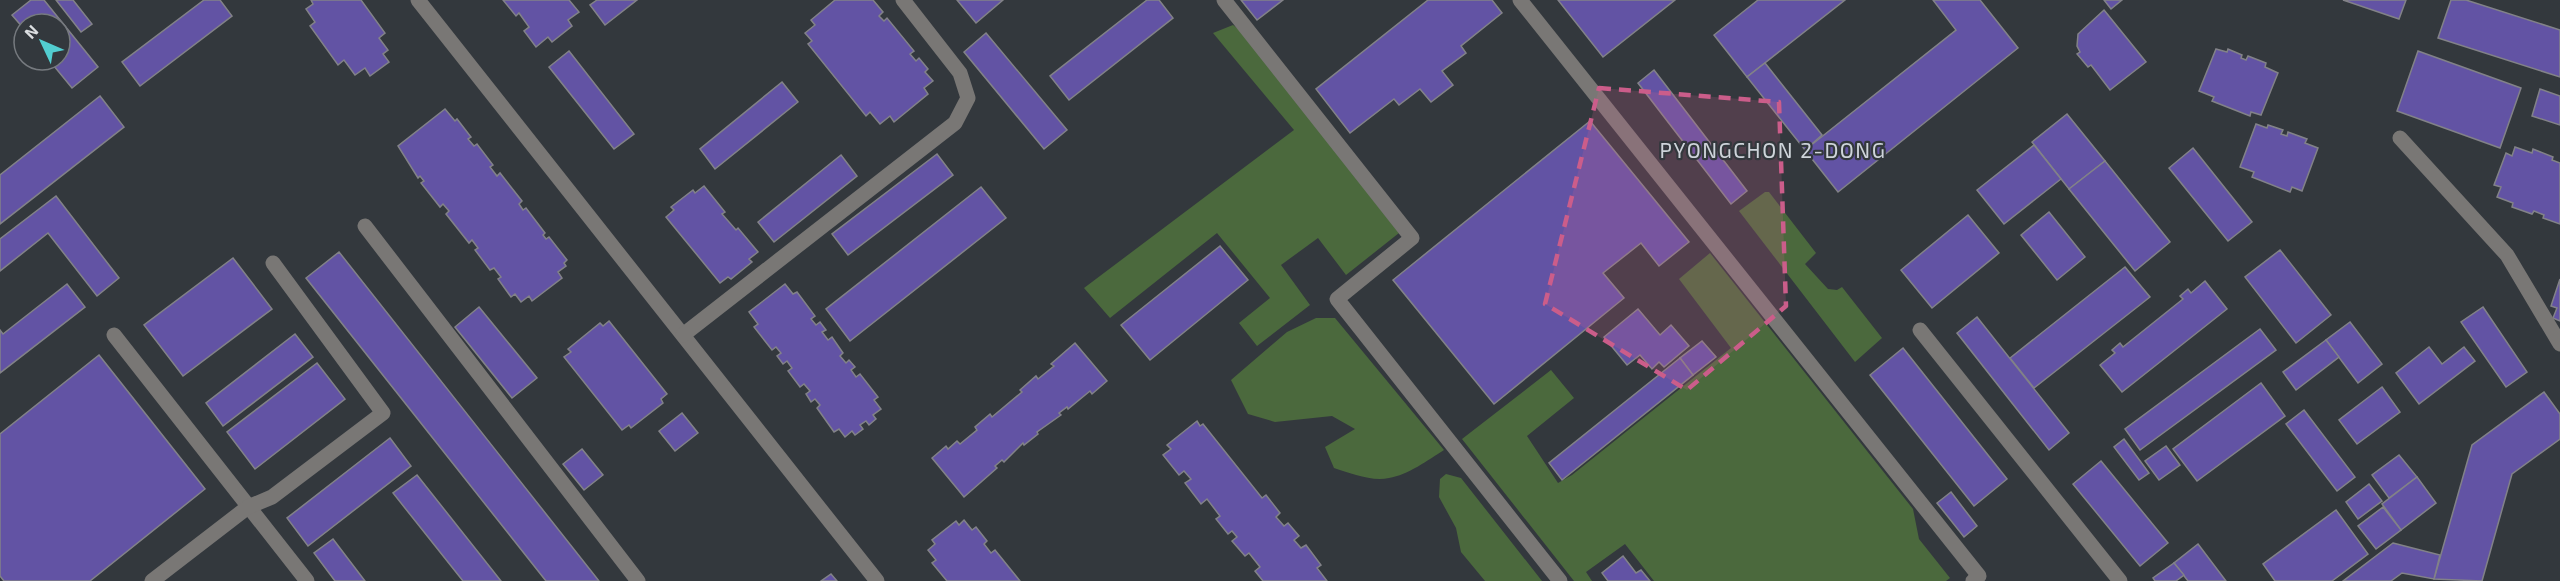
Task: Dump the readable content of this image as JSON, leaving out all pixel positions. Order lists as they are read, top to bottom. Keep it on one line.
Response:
{"districts":["PYONGCHON 2-DONG"],"north":"top left"}
